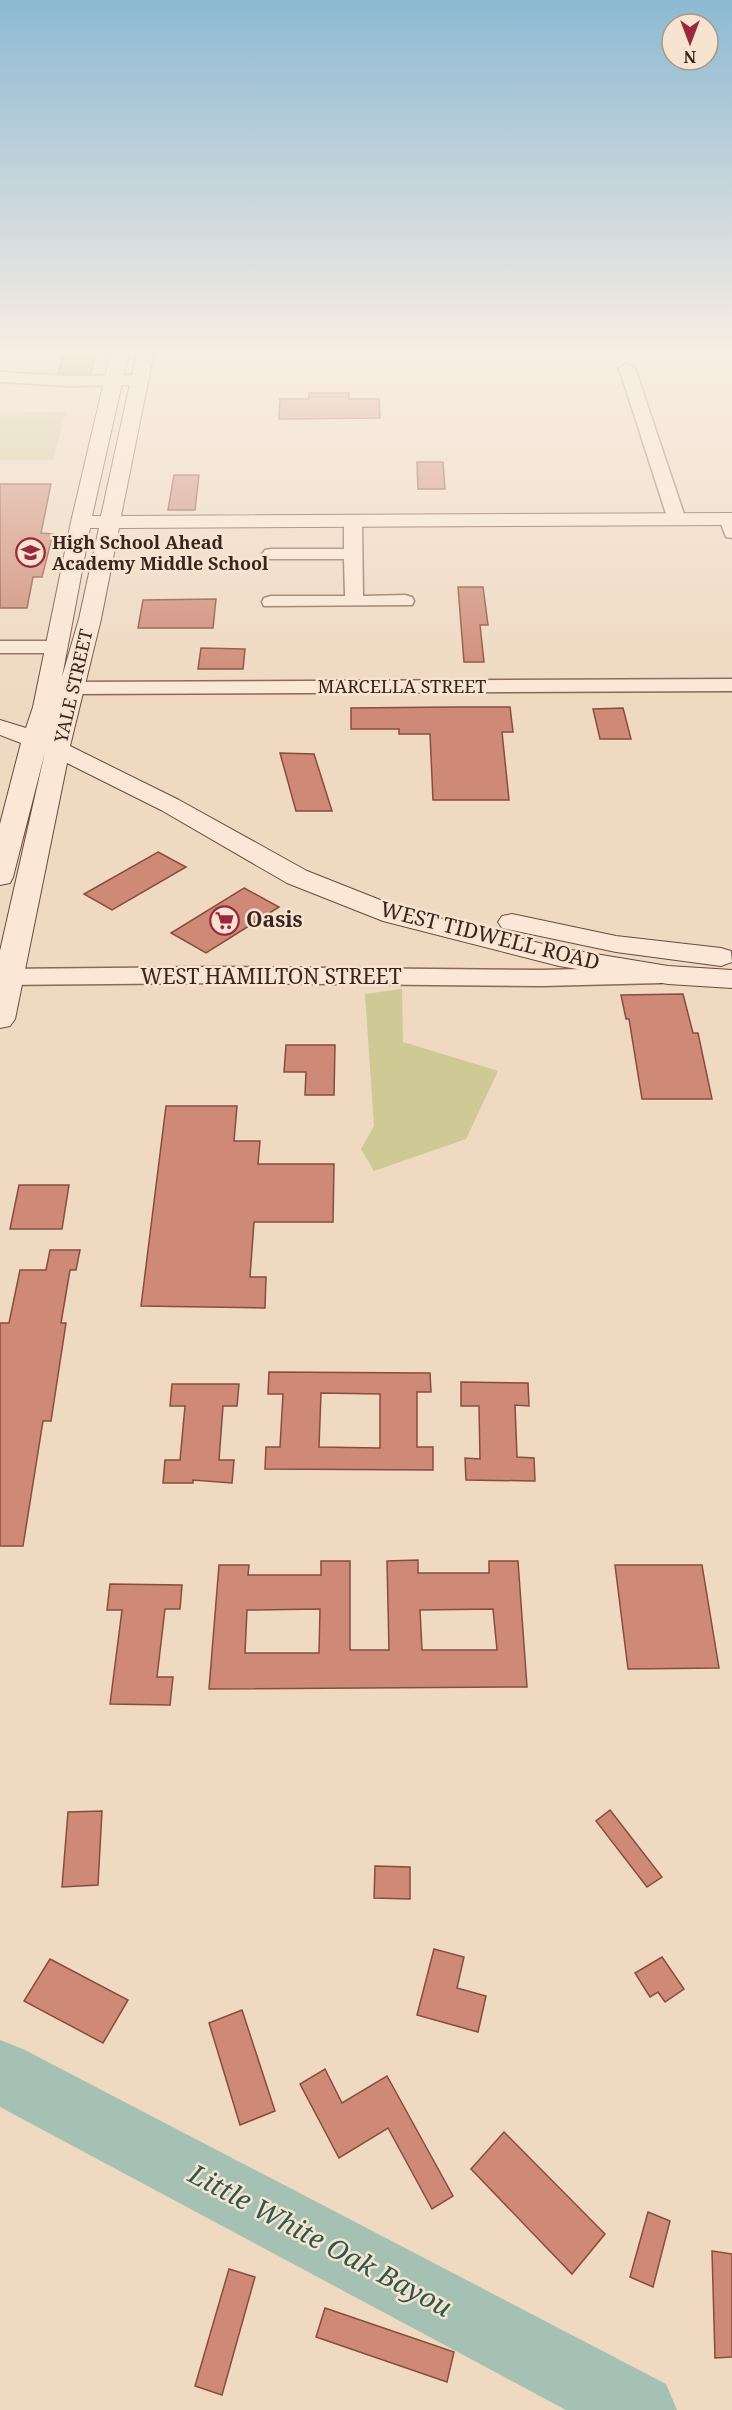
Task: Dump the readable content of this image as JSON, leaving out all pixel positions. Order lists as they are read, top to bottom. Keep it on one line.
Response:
{"streets":{"main road":["YALE STREET","WEST TIDWELL ROAD"],"street":["MARCELLA STREET","WEST HAMILTON STREET"]},"crossings":[["YALE STREET","MARCELLA STREET"],["YALE STREET","WEST TIDWELL ROAD"],["YALE STREET","WEST HAMILTON STREET"],["WEST TIDWELL ROAD","WEST HAMILTON STREET"]],"water":["Little White Oak Bayou"],"places":{"school or university":["High School Ahead Academy Middle School"],"supermarket":["Oasis"]},"north":"bottom"}
